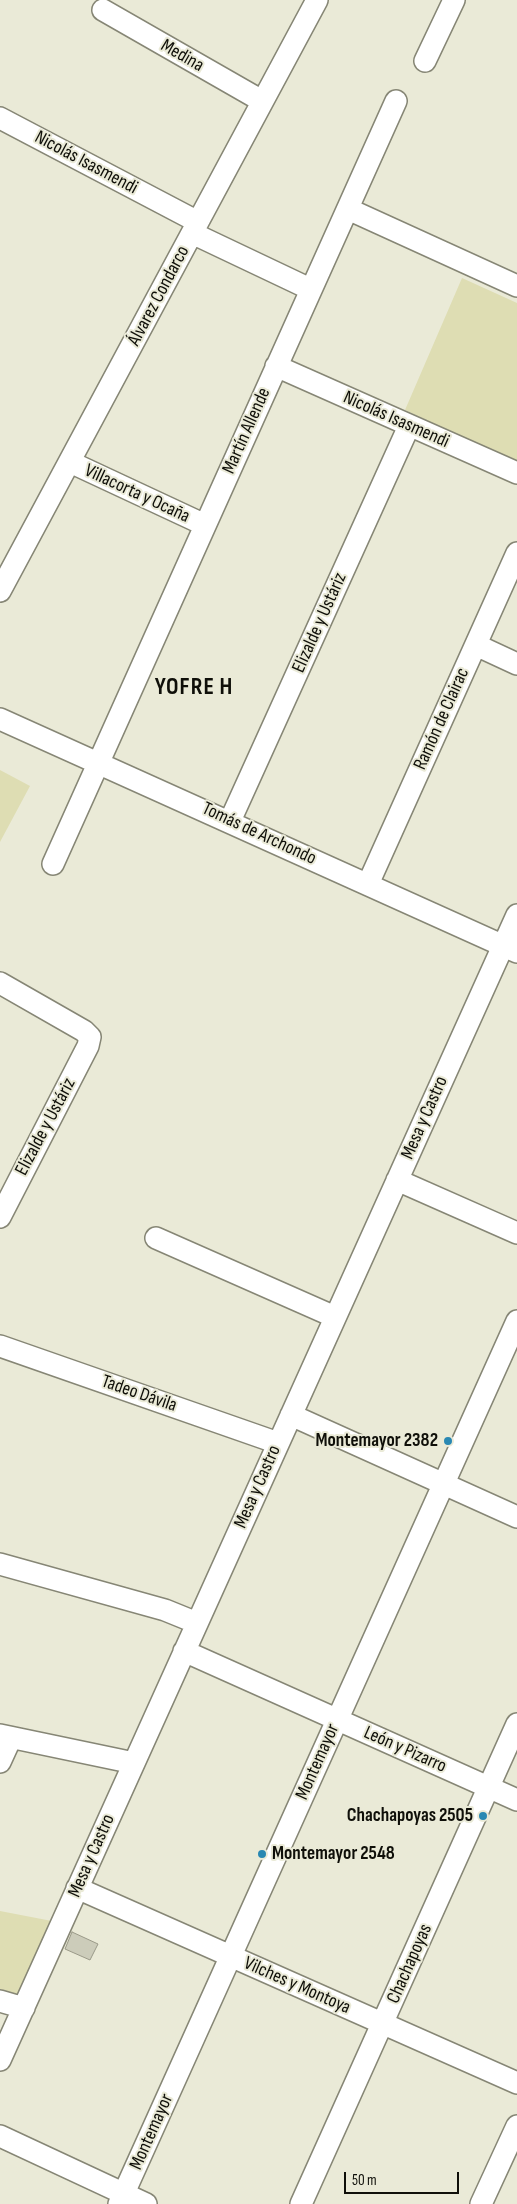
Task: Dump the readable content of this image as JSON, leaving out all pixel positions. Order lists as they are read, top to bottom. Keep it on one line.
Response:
{"streets":{"street":["Medina","Nicolás Isasmendi","Álvarez Condarco","Martín Allende","Villacorta y Ocaña","Elizalde y Ustáriz","Ramón de Clairac","Tomás de Archondo","Mesa y Castro","Tadeo Dávila","León y Pizarro","Montemayor","Chachapoyas","Vilches y Montoya"]},"crossings":[["Medina","Álvarez Condarco"],["Nicolás Isasmendi","Álvarez Condarco"],["Nicolás Isasmendi","Martín Allende"],["Nicolás Isasmendi","Elizalde y Ustáriz"],["Álvarez Condarco","Villacorta y Ocaña"],["Martín Allende","Villacorta y Ocaña"],["Martín Allende","Tomás de Archondo"],["Elizalde y Ustáriz","Tomás de Archondo"],["Ramón de Clairac","Tomás de Archondo"],["Tomás de Archondo","Mesa y Castro"],["Mesa y Castro","Tadeo Dávila"],["Mesa y Castro","León y Pizarro"],["Mesa y Castro","Vilches y Montoya"],["León y Pizarro","Montemayor"],["León y Pizarro","Chachapoyas"],["Montemayor","Vilches y Montoya"],["Chachapoyas","Vilches y Montoya"]],"districts":["YOFRE H"],"places":["Montemayor 2382","Chachapoyas 2505","Montemayor 2548"],"scale_bar":"50 m"}
